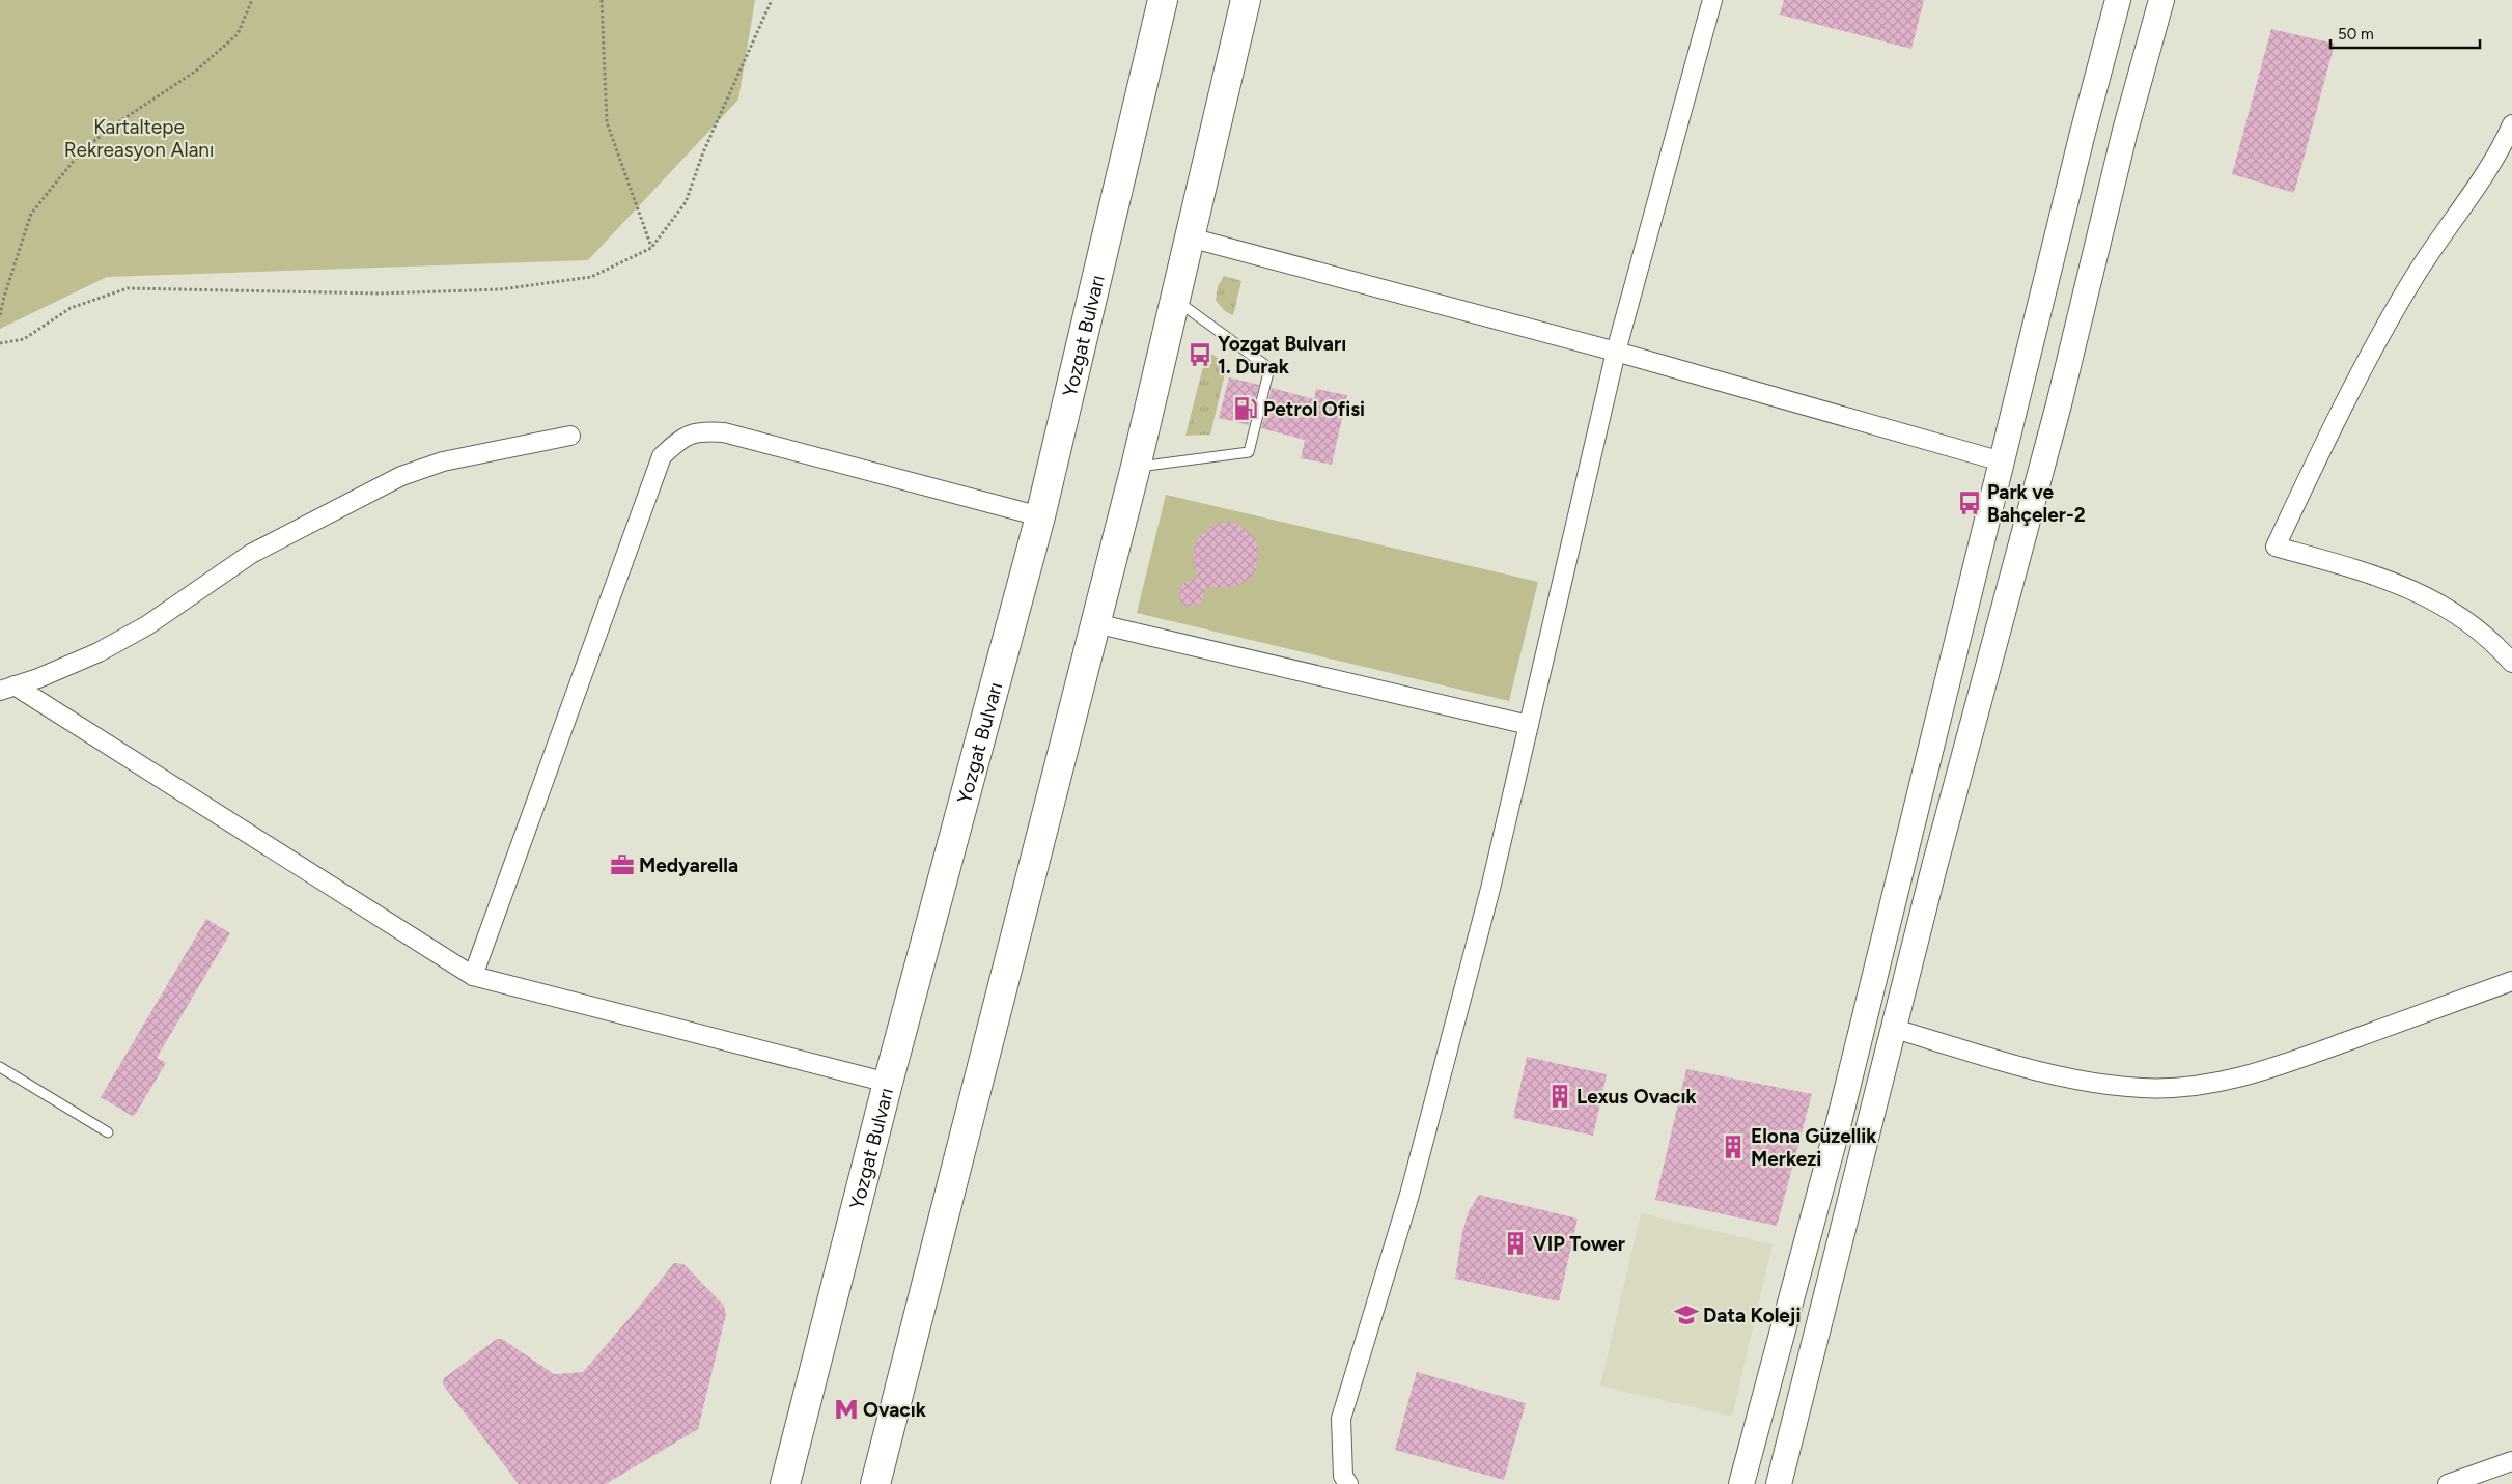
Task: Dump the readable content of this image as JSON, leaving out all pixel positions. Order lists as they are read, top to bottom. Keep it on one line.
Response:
{"streets":{"main road":["Yozgat Bulvarı"]},"parks":["Kartaltepe Rekreasyon Alanı"],"places":{"bus stop":["Yozgat Bulvarı 1. Durak","Park ve Bahçeler-2"],"fuel station":["Petrol Ofisi"],"office":["Medyarella"],"building":["Lexus Ovacık","Elona Güzellik Merkezi","VIP Tower"],"school or university":["Data Koleji"],"metro station":["Ovacık"]},"scale_bar":"50 m"}
